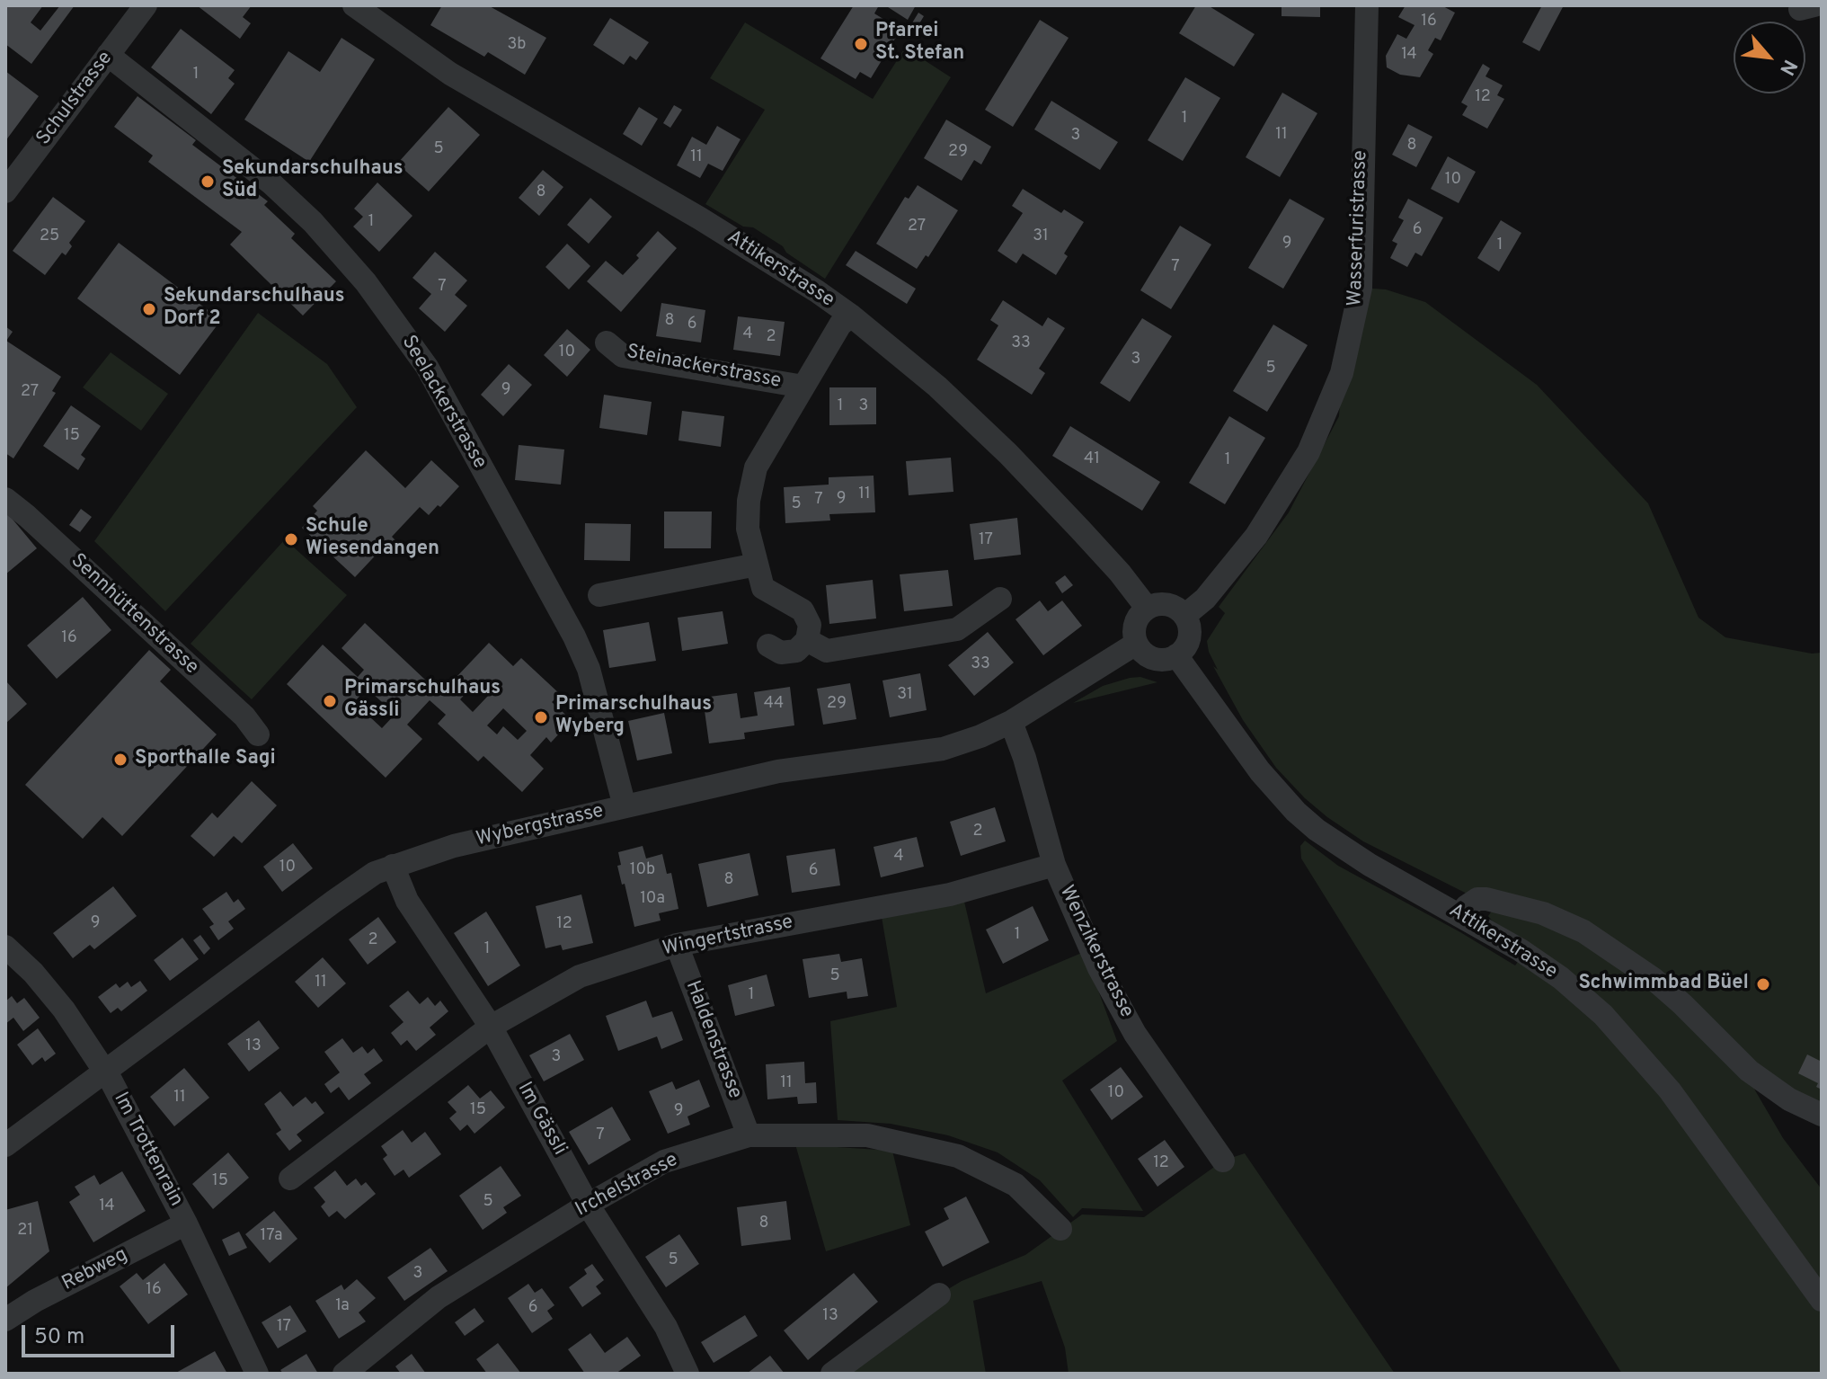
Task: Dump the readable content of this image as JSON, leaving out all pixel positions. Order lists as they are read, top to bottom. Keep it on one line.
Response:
{"streets":{"street":["Schulstrasse","Wasserfuristrasse","Attikerstrasse","Steinackerstrasse","Seelackerstrasse","Sennhüttenstrasse","Wybergstrasse","Wingertstrasse","Wenzikerstrasse","Haldenstrasse","Im Gässli","Im Trottenrain","Irchelstrasse","Rebweg"]},"crossings":[["Schulstrasse","Seelackerstrasse"],["Wasserfuristrasse","Attikerstrasse"],["Wasserfuristrasse","Wybergstrasse"],["Attikerstrasse","Steinackerstrasse"],["Attikerstrasse","Wybergstrasse"],["Seelackerstrasse","Wybergstrasse"],["Wybergstrasse","Wenzikerstrasse"],["Wybergstrasse","Im Gässli"],["Wybergstrasse","Im Trottenrain"],["Wingertstrasse","Wenzikerstrasse"],["Wingertstrasse","Haldenstrasse"],["Wingertstrasse","Im Gässli"],["Haldenstrasse","Irchelstrasse"],["Im Gässli","Irchelstrasse"],["Im Trottenrain","Rebweg"]],"places":["Pfarrei St. Stefan","Sekundarschulhaus Süd","Sekundarschulhaus Dorf 2","Schule Wiesendangen","Primarschulhaus Gässli","Primarschulhaus Wyberg","Sporthalle Sagi","Schwimmbad Büel"],"house_numbers":["16","3b","14","1","12","1","11","3","8","5","29","11","10","8","1","27","6","25","31","9","1","7","7","8","6","4","2","33","10","3","5","9","27","1","3","15","41","1","11","9","7","5","17","16","33","31","44","29","2","4","10","10b","6","8","10a","9","12","1","2","1","5","11","1","13","3","11","10","11","15","9","7","12","15","5","14","8","21","17a","5","3","16","1a","6","13","17"],"scale_bar":"50 m","north":"bottom right"}
